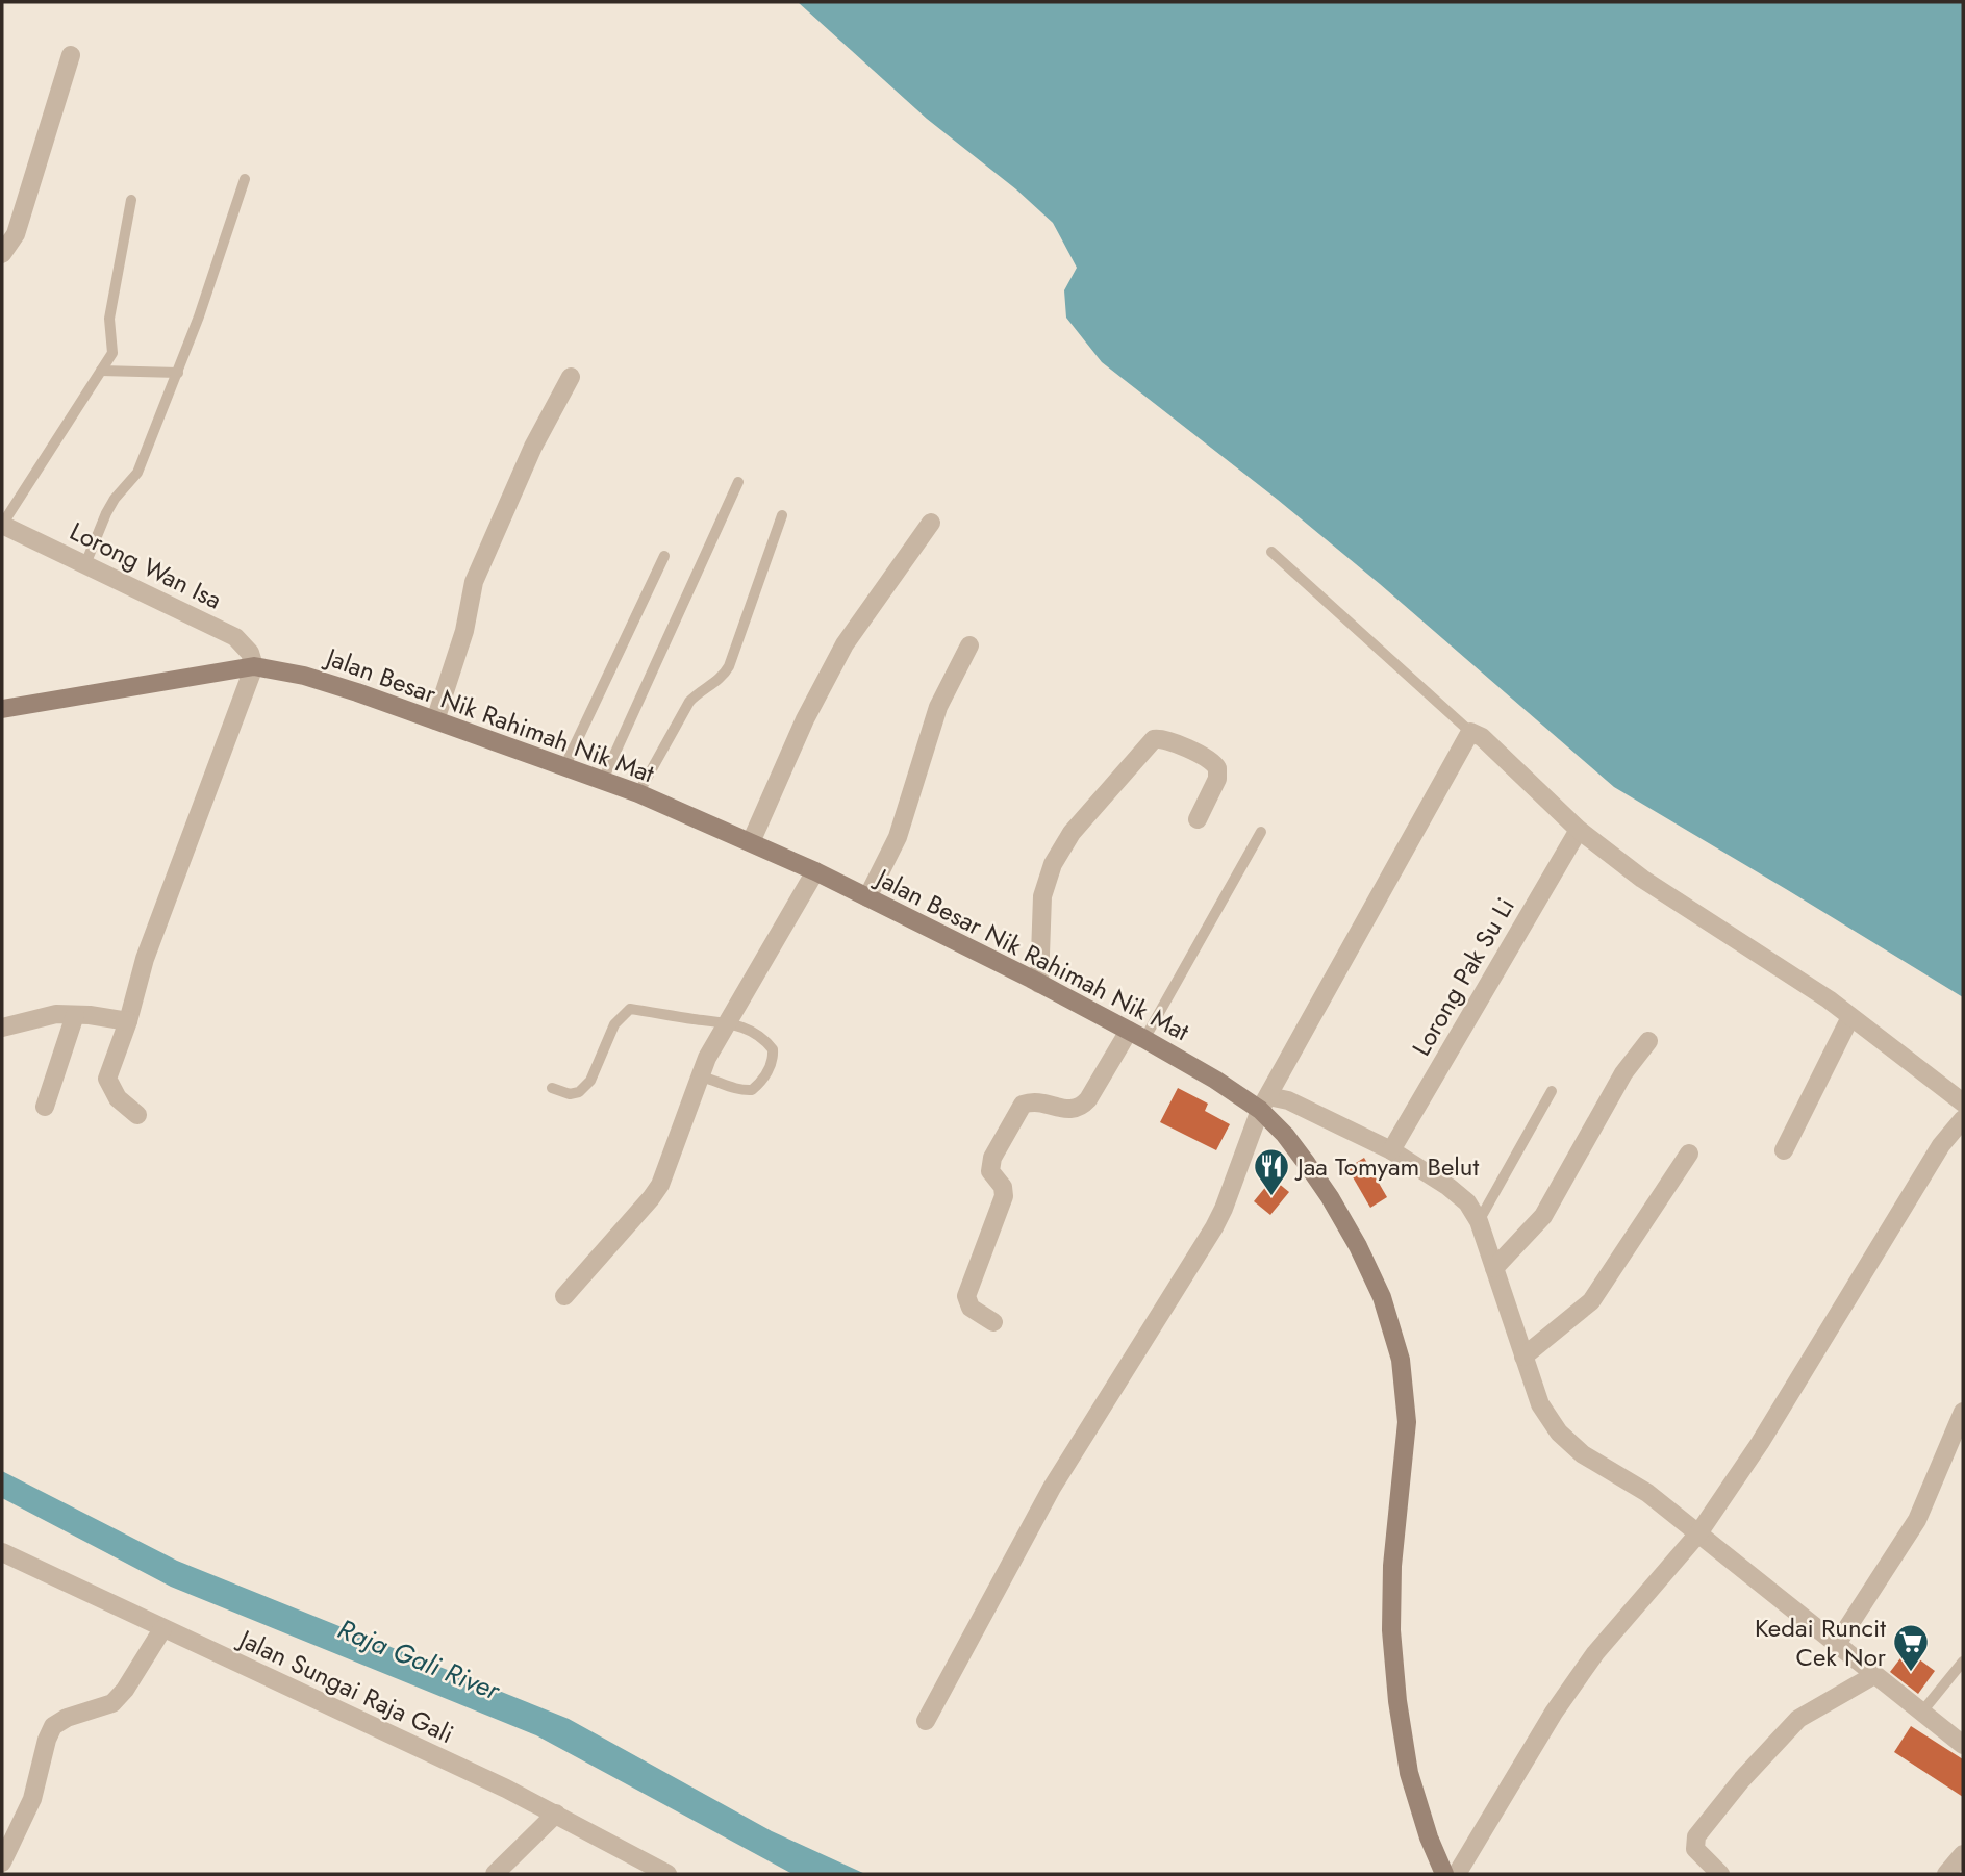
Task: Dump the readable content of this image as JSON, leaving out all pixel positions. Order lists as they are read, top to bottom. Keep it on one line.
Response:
{"streets":{"street":["Lorong Wan Isa","Jalan Besar Nik Rahimah Nik Mat","Lorong Pak Su Li","Jalan Sungai Raja Gali"]},"crossings":[["Lorong Wan Isa","Jalan Besar Nik Rahimah Nik Mat"]],"water":["Raja Gali River"],"places":{"restaurant":["Jaa Tomyam Belut"],"supermarket":["Kedai Runcit Cek Nor"]}}
